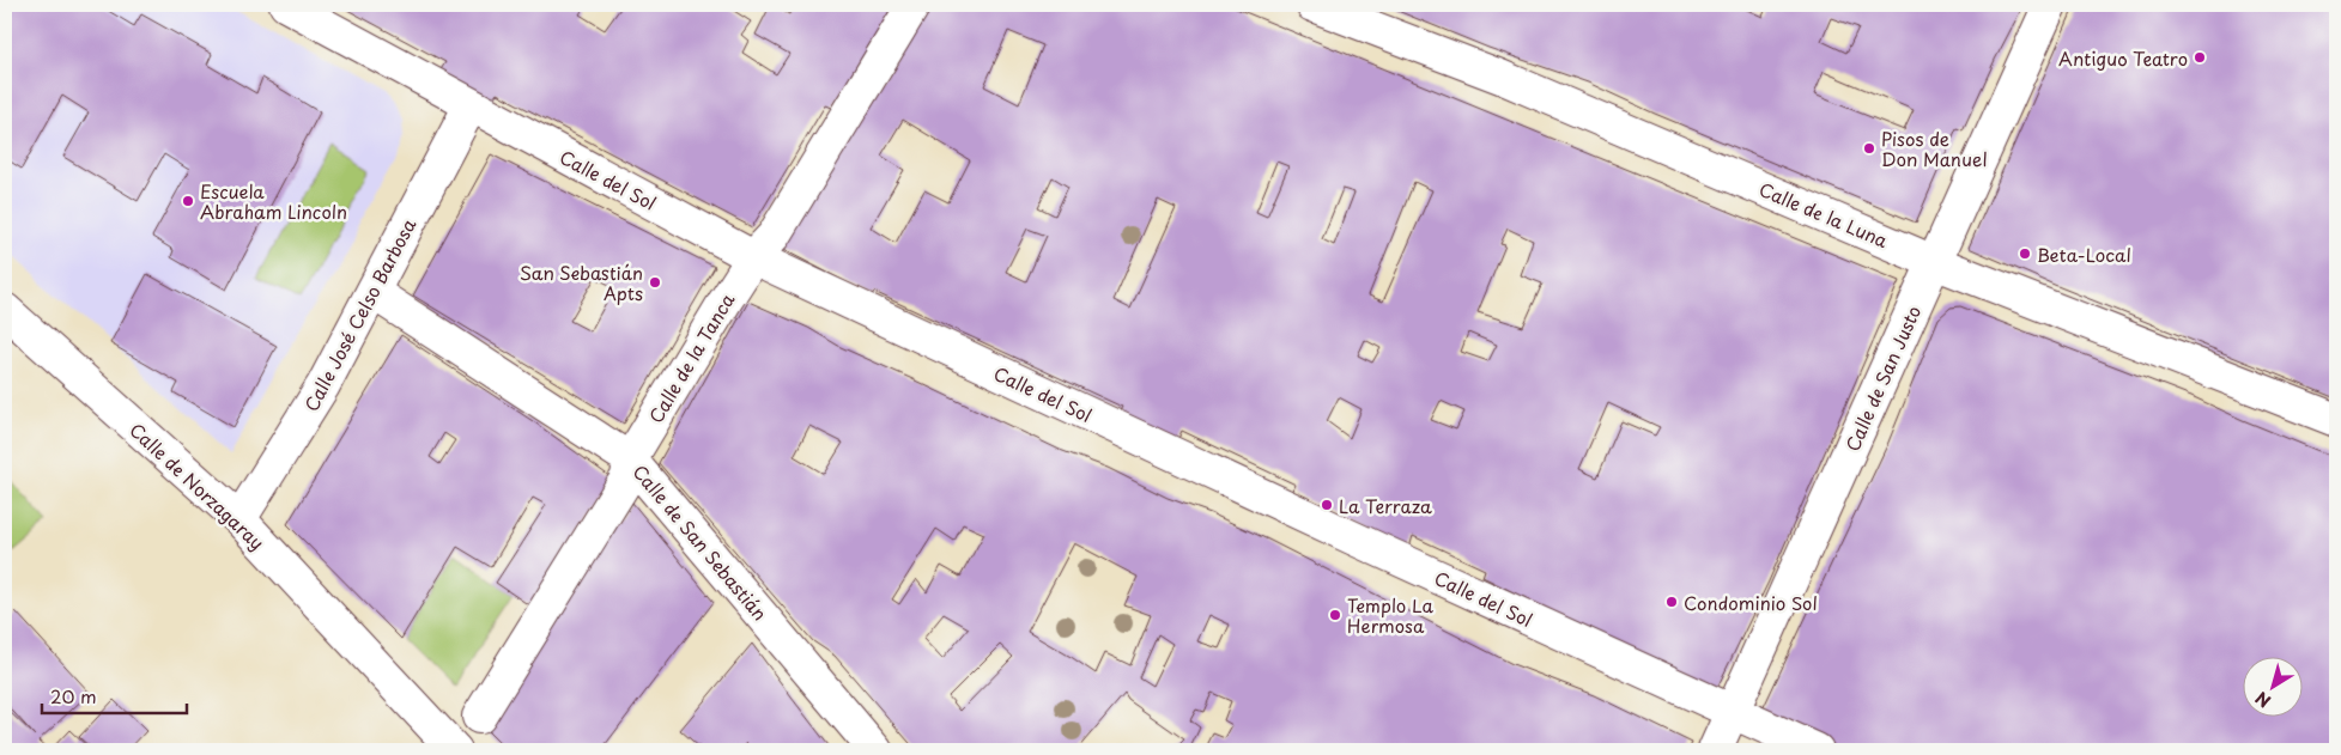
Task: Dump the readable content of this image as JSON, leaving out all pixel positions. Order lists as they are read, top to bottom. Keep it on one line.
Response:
{"streets":{"street":["Calle del Sol","Calle de la Luna","Calle José Celso Barbosa","Calle de la Tanca","Calle de San Justo","Calle de Norzagaray","Calle de San Sebastián"]},"crossings":[["Calle del Sol","Calle José Celso Barbosa"],["Calle del Sol","Calle de la Tanca"],["Calle del Sol","Calle de San Justo"],["Calle de la Luna","Calle de San Justo"],["Calle José Celso Barbosa","Calle de Norzagaray"],["Calle José Celso Barbosa","Calle de San Sebastián"],["Calle de la Tanca","Calle de San Sebastián"]],"places":["Antiguo Teatro","Pisos de Don Manuel","Escuela Abraham Lincoln","Beta-Local","San Sebastián Apts","La Terraza","Condominio Sol","Templo La Hermosa"],"scale_bar":"20 m","north":"bottom left"}
